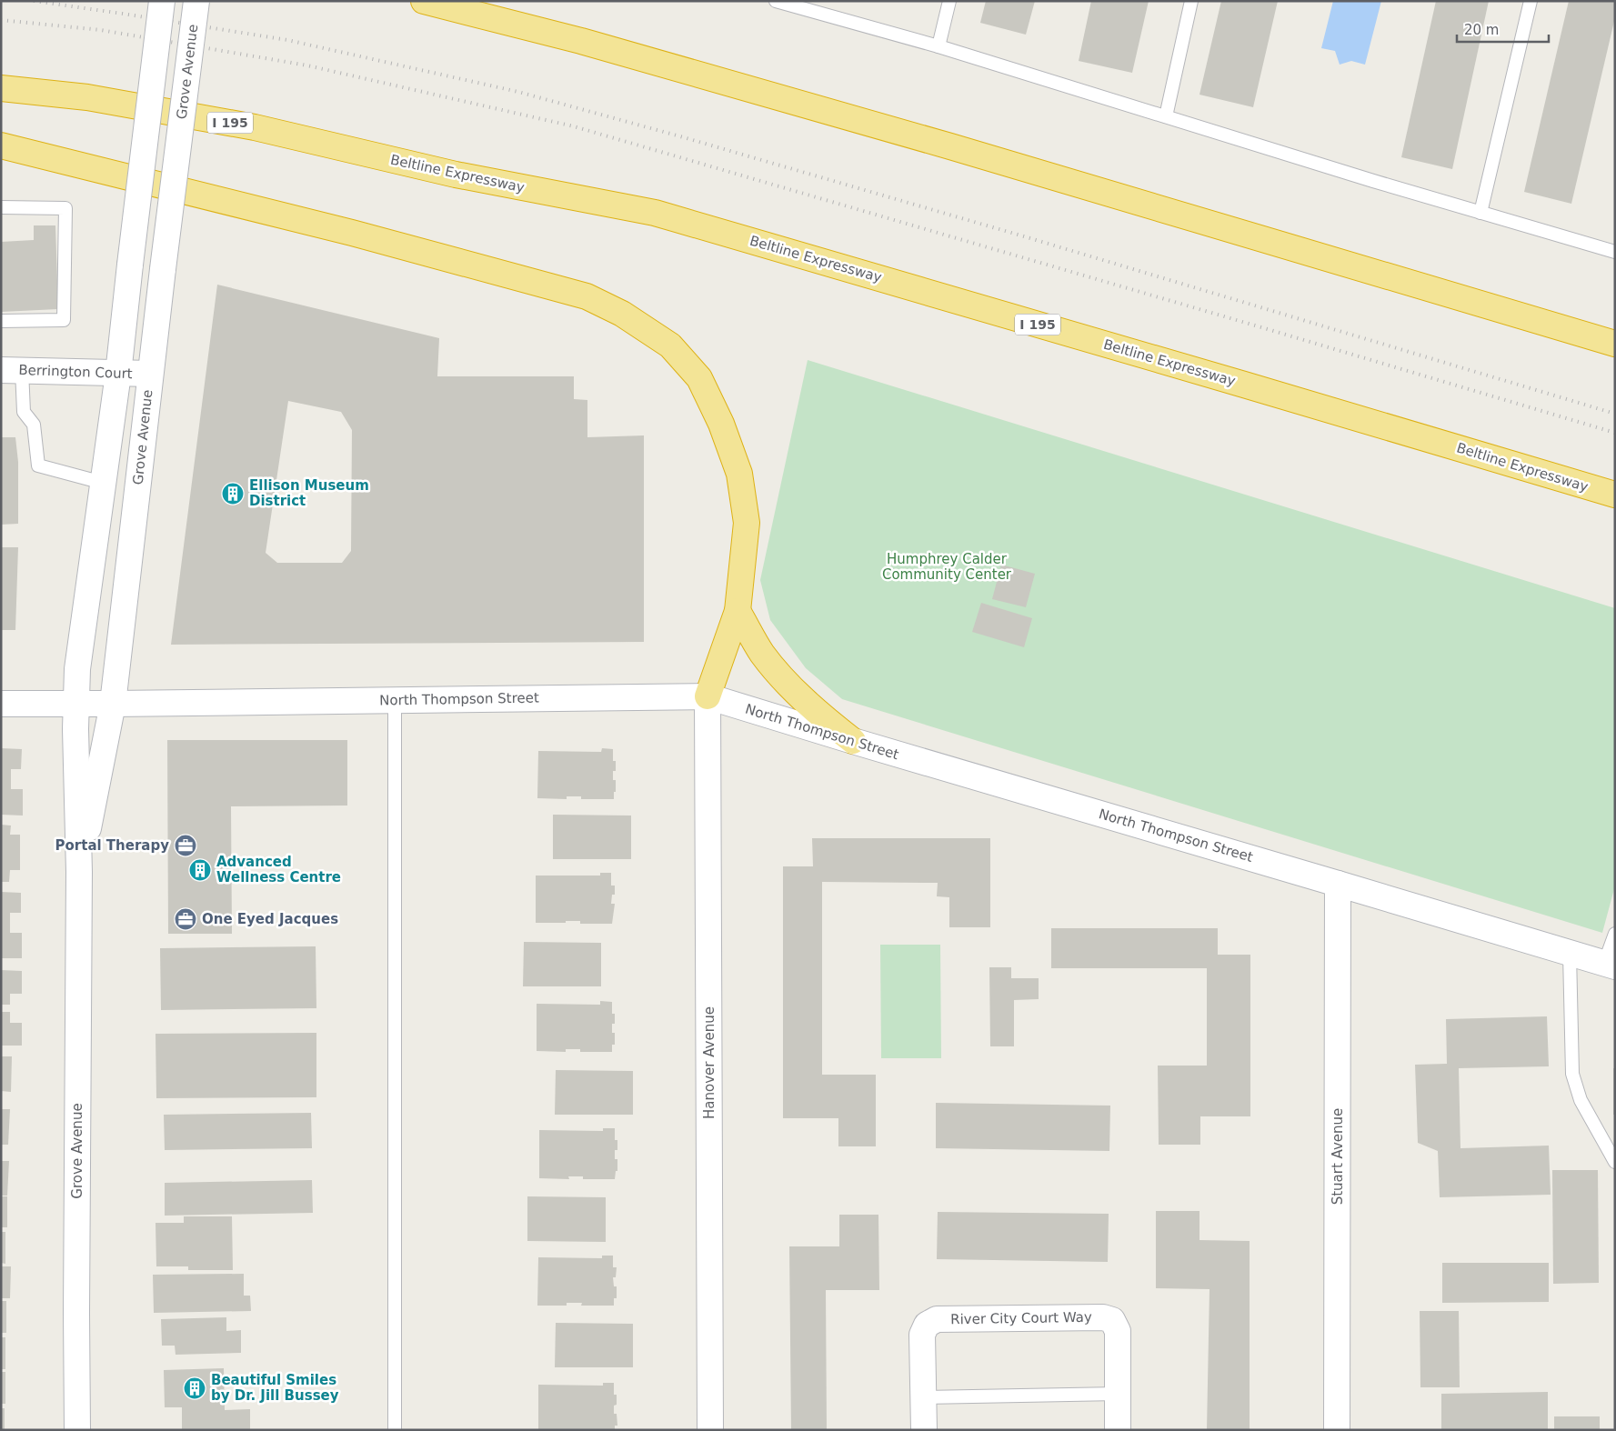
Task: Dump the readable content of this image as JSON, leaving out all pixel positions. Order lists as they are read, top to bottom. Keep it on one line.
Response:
{"streets":{"highway":["I 195","Beltline Expressway"],"main road":["Grove Avenue","Berrington Court","North Thompson Street","Hanover Avenue","Stuart Avenue","River City Court Way"]},"crossings":[["Grove Avenue","Berrington Court"],["Grove Avenue","North Thompson Street"],["North Thompson Street","Hanover Avenue"],["North Thompson Street","Stuart Avenue"]],"parks":["Humphrey Calder Community Center"],"places":{"building":["Ellison Museum District","Advanced Wellness Centre","Beautiful Smiles by Dr. Jill Bussey"],"office":["Portal Therapy","One Eyed Jacques"]},"scale_bar":"20 m"}
